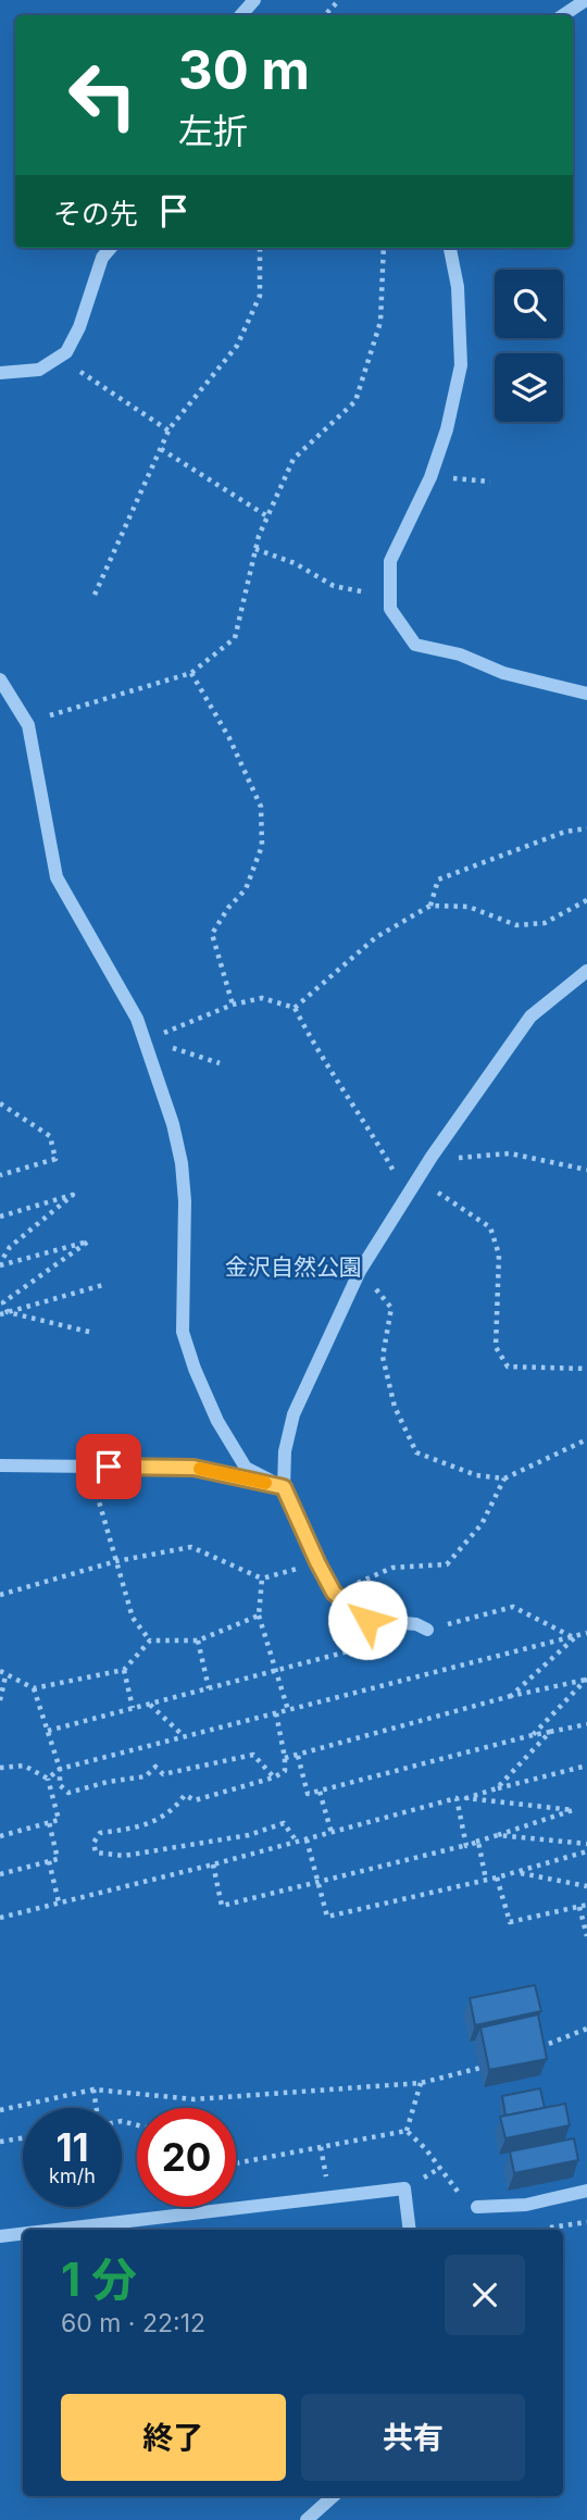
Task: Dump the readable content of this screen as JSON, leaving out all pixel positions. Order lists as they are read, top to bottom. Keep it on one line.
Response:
{"parks":["金沢自然公園"],"page":{"turn":["30 m","左折"],"then":"その先","speed":"11 km/h","limit":"20","heading":["1 分","60 m · 22:12"],"buttons":["終了","共有"]}}
